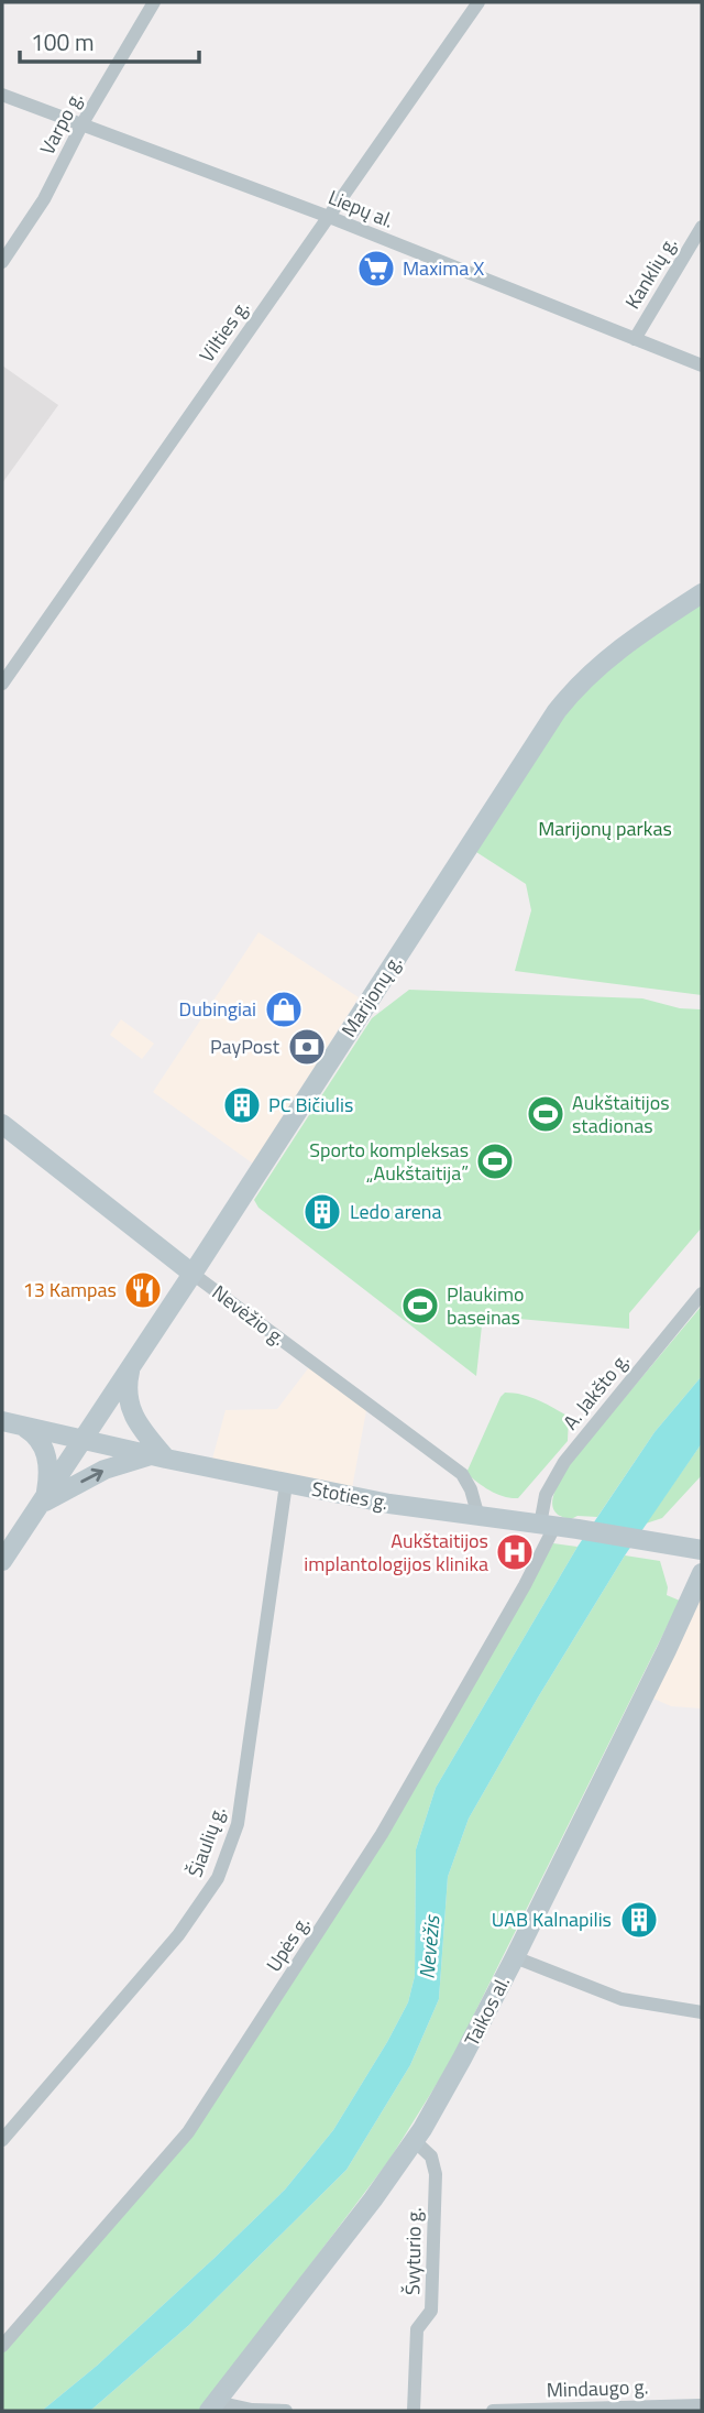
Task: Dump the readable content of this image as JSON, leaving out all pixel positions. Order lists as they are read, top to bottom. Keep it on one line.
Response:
{"streets":{"main road":["Marijonų g.","Nevėžio g.","Stoties g.","Taikos al."],"street":["Varpo g.","Liepų al.","Kanklių g.","Vilties g.","A. Jakšto g.","Šiaulių g.","Upės g.","Švyturio g.","Mindaugo g."]},"crossings":[["Varpo g.","Liepų al."],["Liepų al.","Kanklių g."],["Liepų al.","Vilties g."],["Marijonų g.","Nevėžio g."],["Marijonų g.","Stoties g."],["Nevėžio g.","Stoties g."],["A. Jakšto g.","Stoties g."],["A. Jakšto g.","Upės g."],["Stoties g.","Šiaulių g."],["Stoties g.","Upės g."],["Taikos al.","Švyturio g."]],"water":["Nevėžis"],"parks":["Marijonų parkas"],"places":{"supermarket":["Maxima X"],"shop":["Dubingiai"],"bank":["PayPost"],"building":["PC Bičiulis","Ledo arena","UAB Kalnapilis"],"sports":["Aukštaitijos stadionas","Sporto kompleksas „Aukštaitija”","Plaukimo baseinas"],"restaurant":["13 Kampas"],"hospital":["Aukštaitijos implantologijos klinika"]},"scale_bar":"100 m"}
